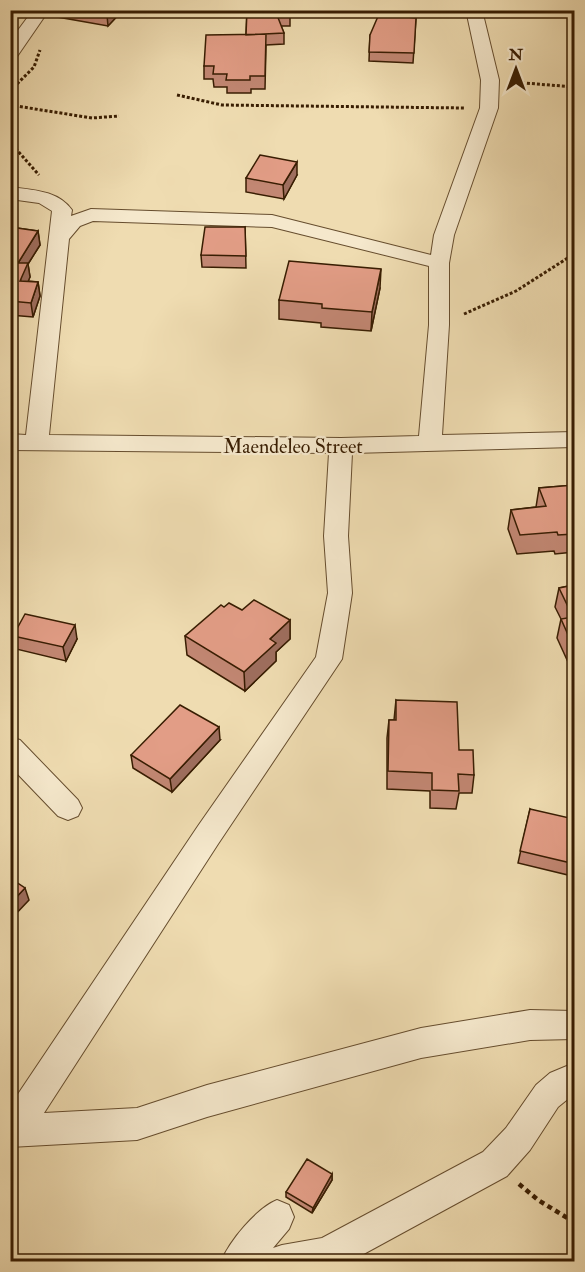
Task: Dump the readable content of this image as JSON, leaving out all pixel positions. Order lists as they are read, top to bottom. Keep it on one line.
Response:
{"streets":{"street":["Maendeleo Street"]},"north":"top"}
